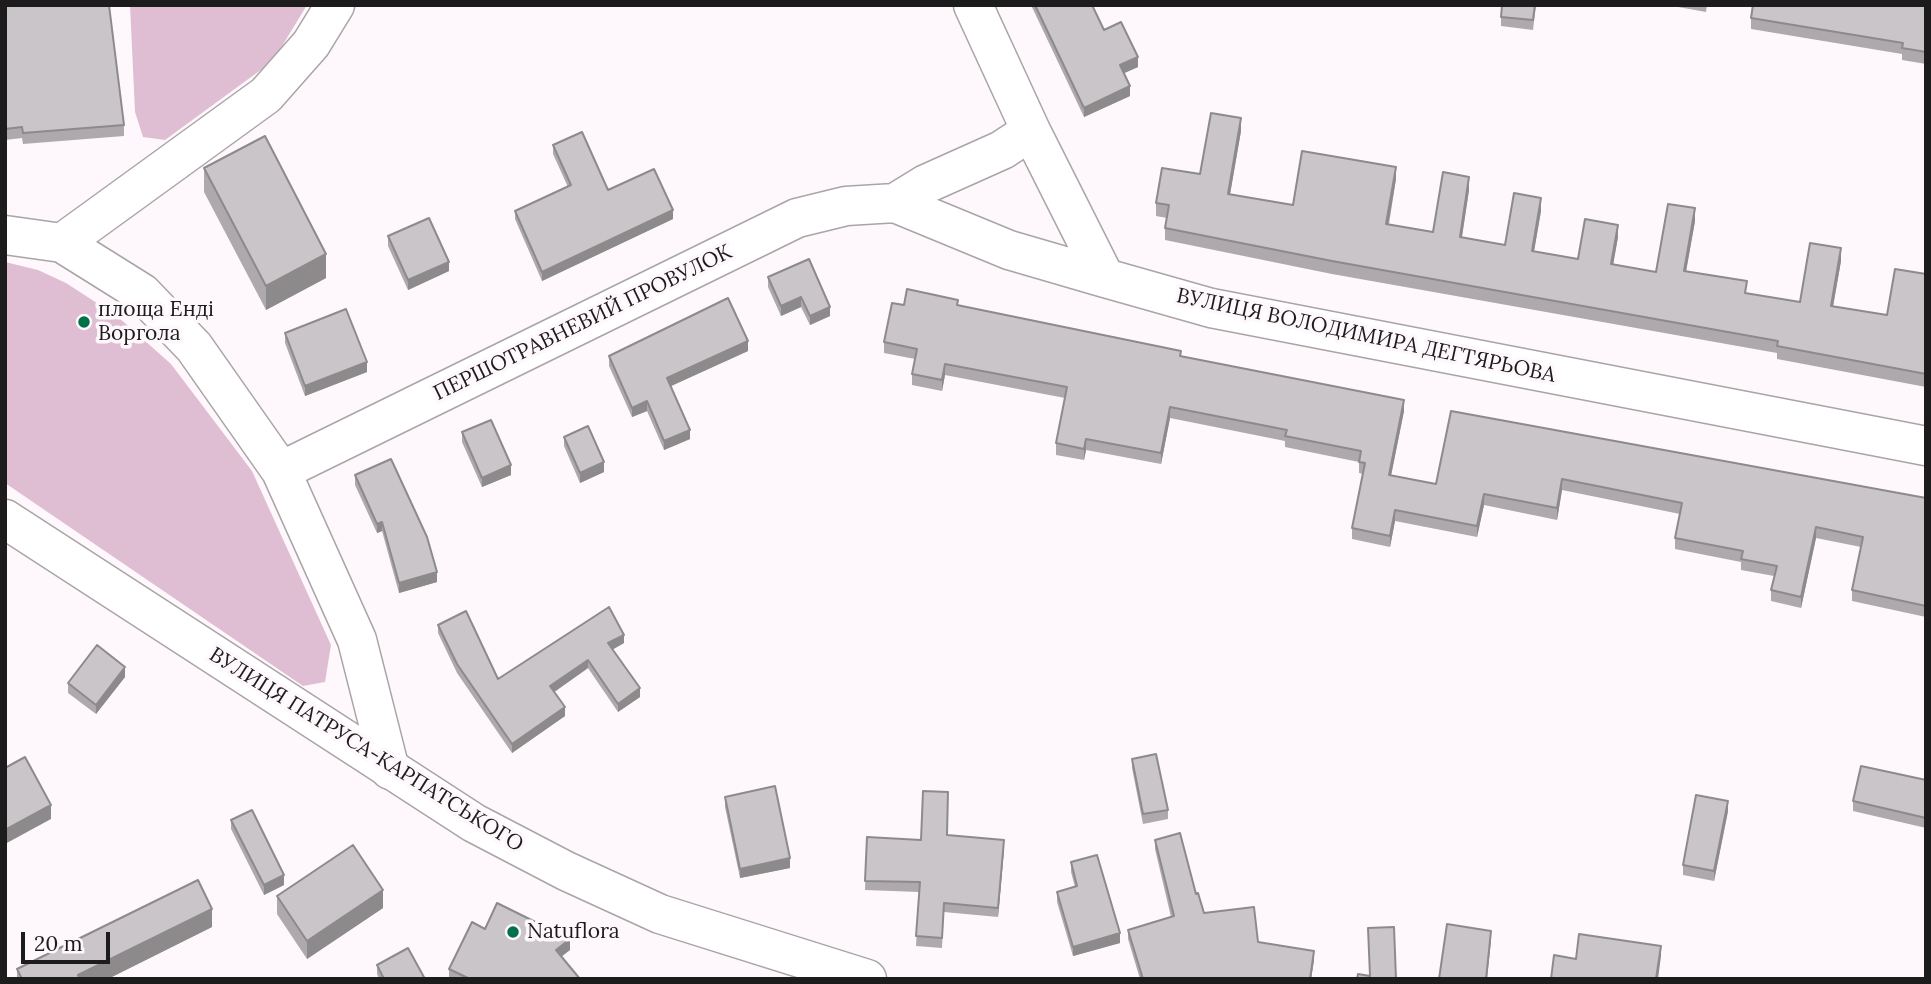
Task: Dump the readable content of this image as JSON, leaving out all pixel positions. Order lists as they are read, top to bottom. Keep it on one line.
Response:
{"streets":{"street":["ПЕРШОТРАВНЕВИЙ ПРОВУЛОК","ВУЛИЦЯ ВОЛОДИМИРА ДЕГТЯРЬОВА","ВУЛИЦЯ ПАТРУСА-КАРПАТСЬКОГО"]},"crossings":[["ПЕРШОТРАВНЕВИЙ ПРОВУЛОК","ВУЛИЦЯ ВОЛОДИМИРА ДЕГТЯРЬОВА"]],"places":["площа Енді Воргола","Natuflora"],"scale_bar":"20 m"}
